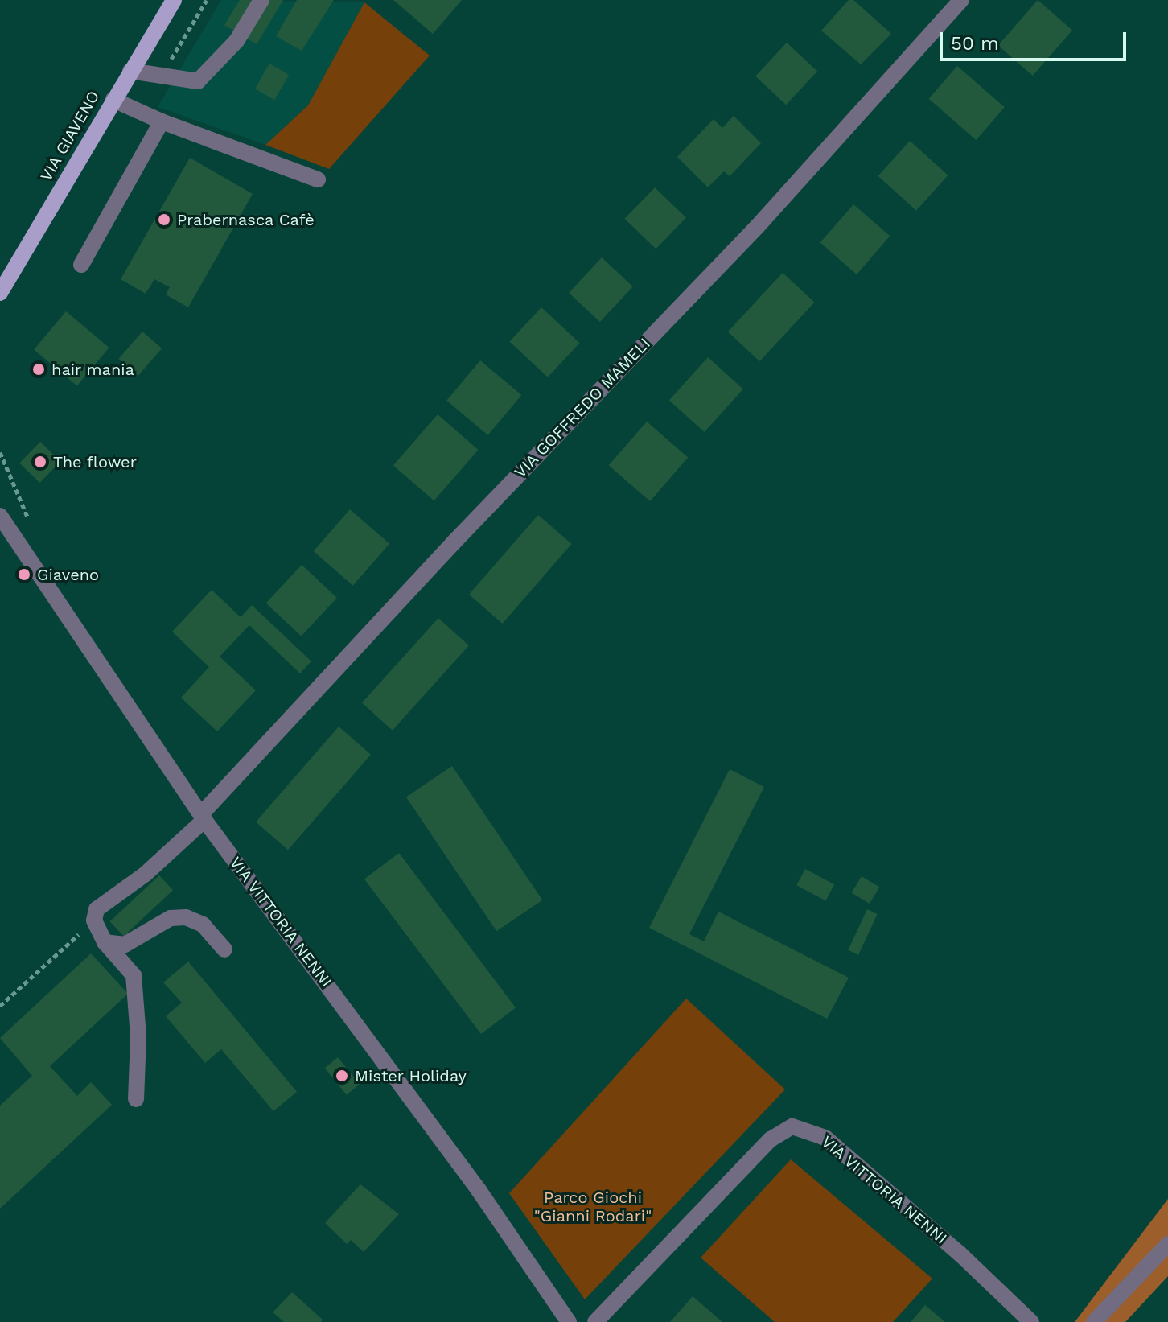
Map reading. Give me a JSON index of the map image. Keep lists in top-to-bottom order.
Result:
{
  "streets": {
    "main road": ["VIA GIAVENO"],
    "street": ["VIA GOFFREDO MAMELI", "VIA VITTORIA NENNI"]
  },
  "crossings": [
    ["VIA GOFFREDO MAMELI", "VIA VITTORIA NENNI"]
  ],
  "parks": ["Parco Giochi \"Gianni Rodari\""],
  "places": [
    "Prabernasca Cafè",
    "hair mania",
    "The flower",
    "Giaveno",
    "Mister Holiday"
  ],
  "scale_bar": "50 m"
}
